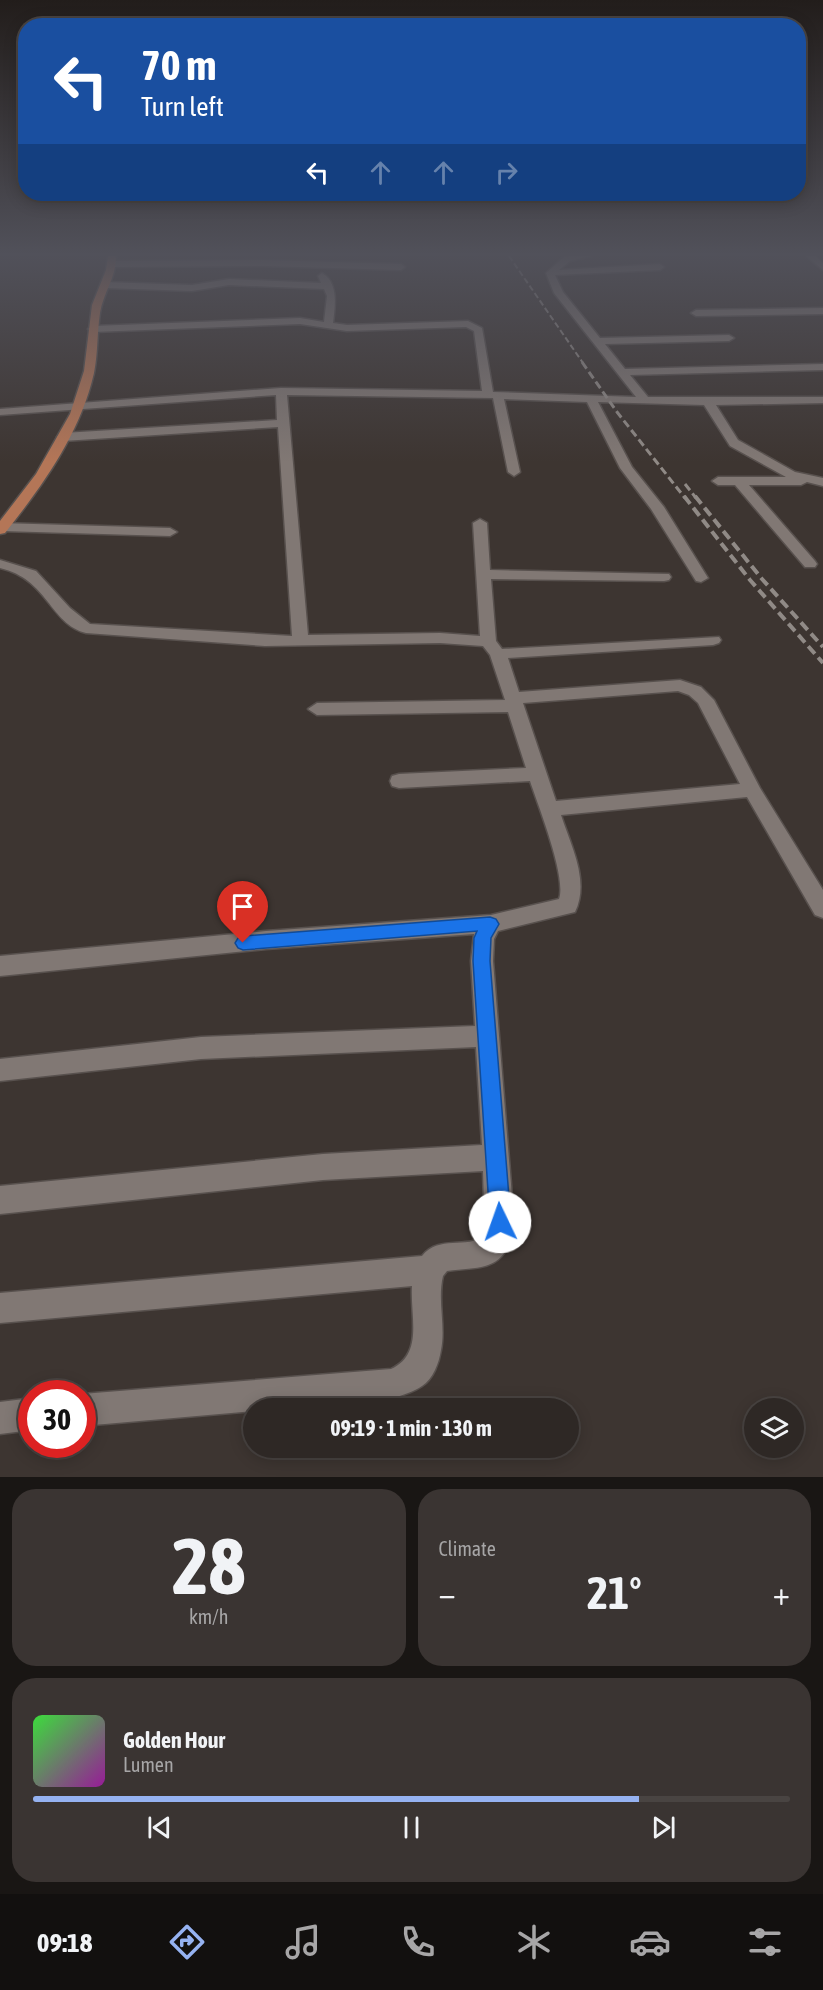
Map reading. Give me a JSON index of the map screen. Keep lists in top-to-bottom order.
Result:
{
  "page": {
    "turn": ["70 m", "Turn left"],
    "limit": "30",
    "trip": "09:19 · 1 min · 130 m",
    "tile": [
      ["28", "km/h"],
      "Climate"
    ],
    "heat": ["−", "21°", "+"],
    "song": ["Golden Hour", "Lumen"],
    "tabs": "09:18"
  }
}
